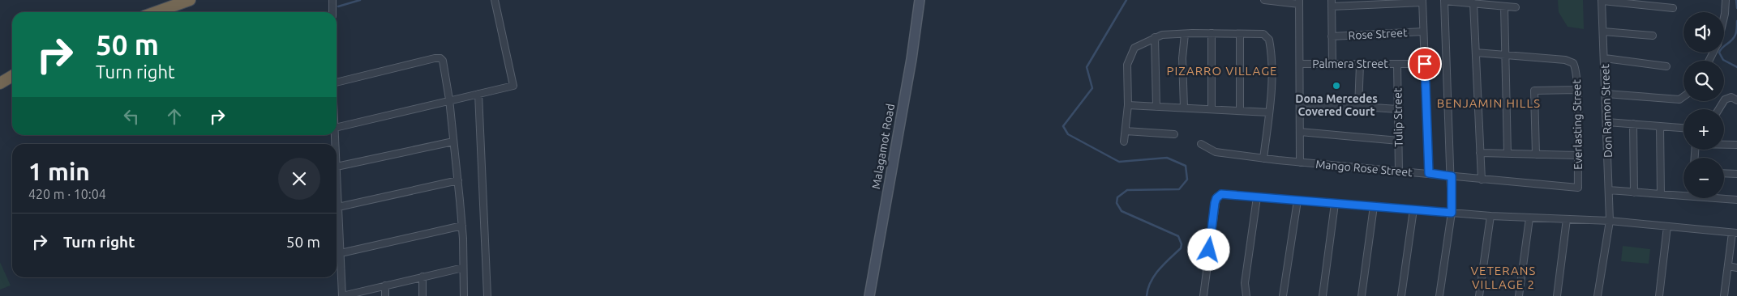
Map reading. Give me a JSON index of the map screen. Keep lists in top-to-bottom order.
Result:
{
  "streets": {
    "street": [
      "Rose Street",
      "Palmera Street",
      "Don Ramon Street",
      "Tulip Street",
      "Everlasting Street",
      "Malagamot Road",
      "Mango Rose Street"
    ]
  },
  "crossings": [
    ["Palmera Street", "Tulip Street"],
    ["Tulip Street", "Mango Rose Street"],
    ["Everlasting Street", "Mango Rose Street"]
  ],
  "districts": ["PIZARRO VILLAGE", "BENJAMIN HILLS", "VETERANS VILLAGE 2"],
  "places": ["Dona Mercedes Covered Court"],
  "page": {
    "map_buttons": ["+", "−"],
    "turn": ["50 m", "Turn right"],
    "heading": ["1 min", "420 m · 10:04"],
    "list": [
      {
        "name": "Turn right",
        "value": "50 m"
      }
    ]
  }
}
